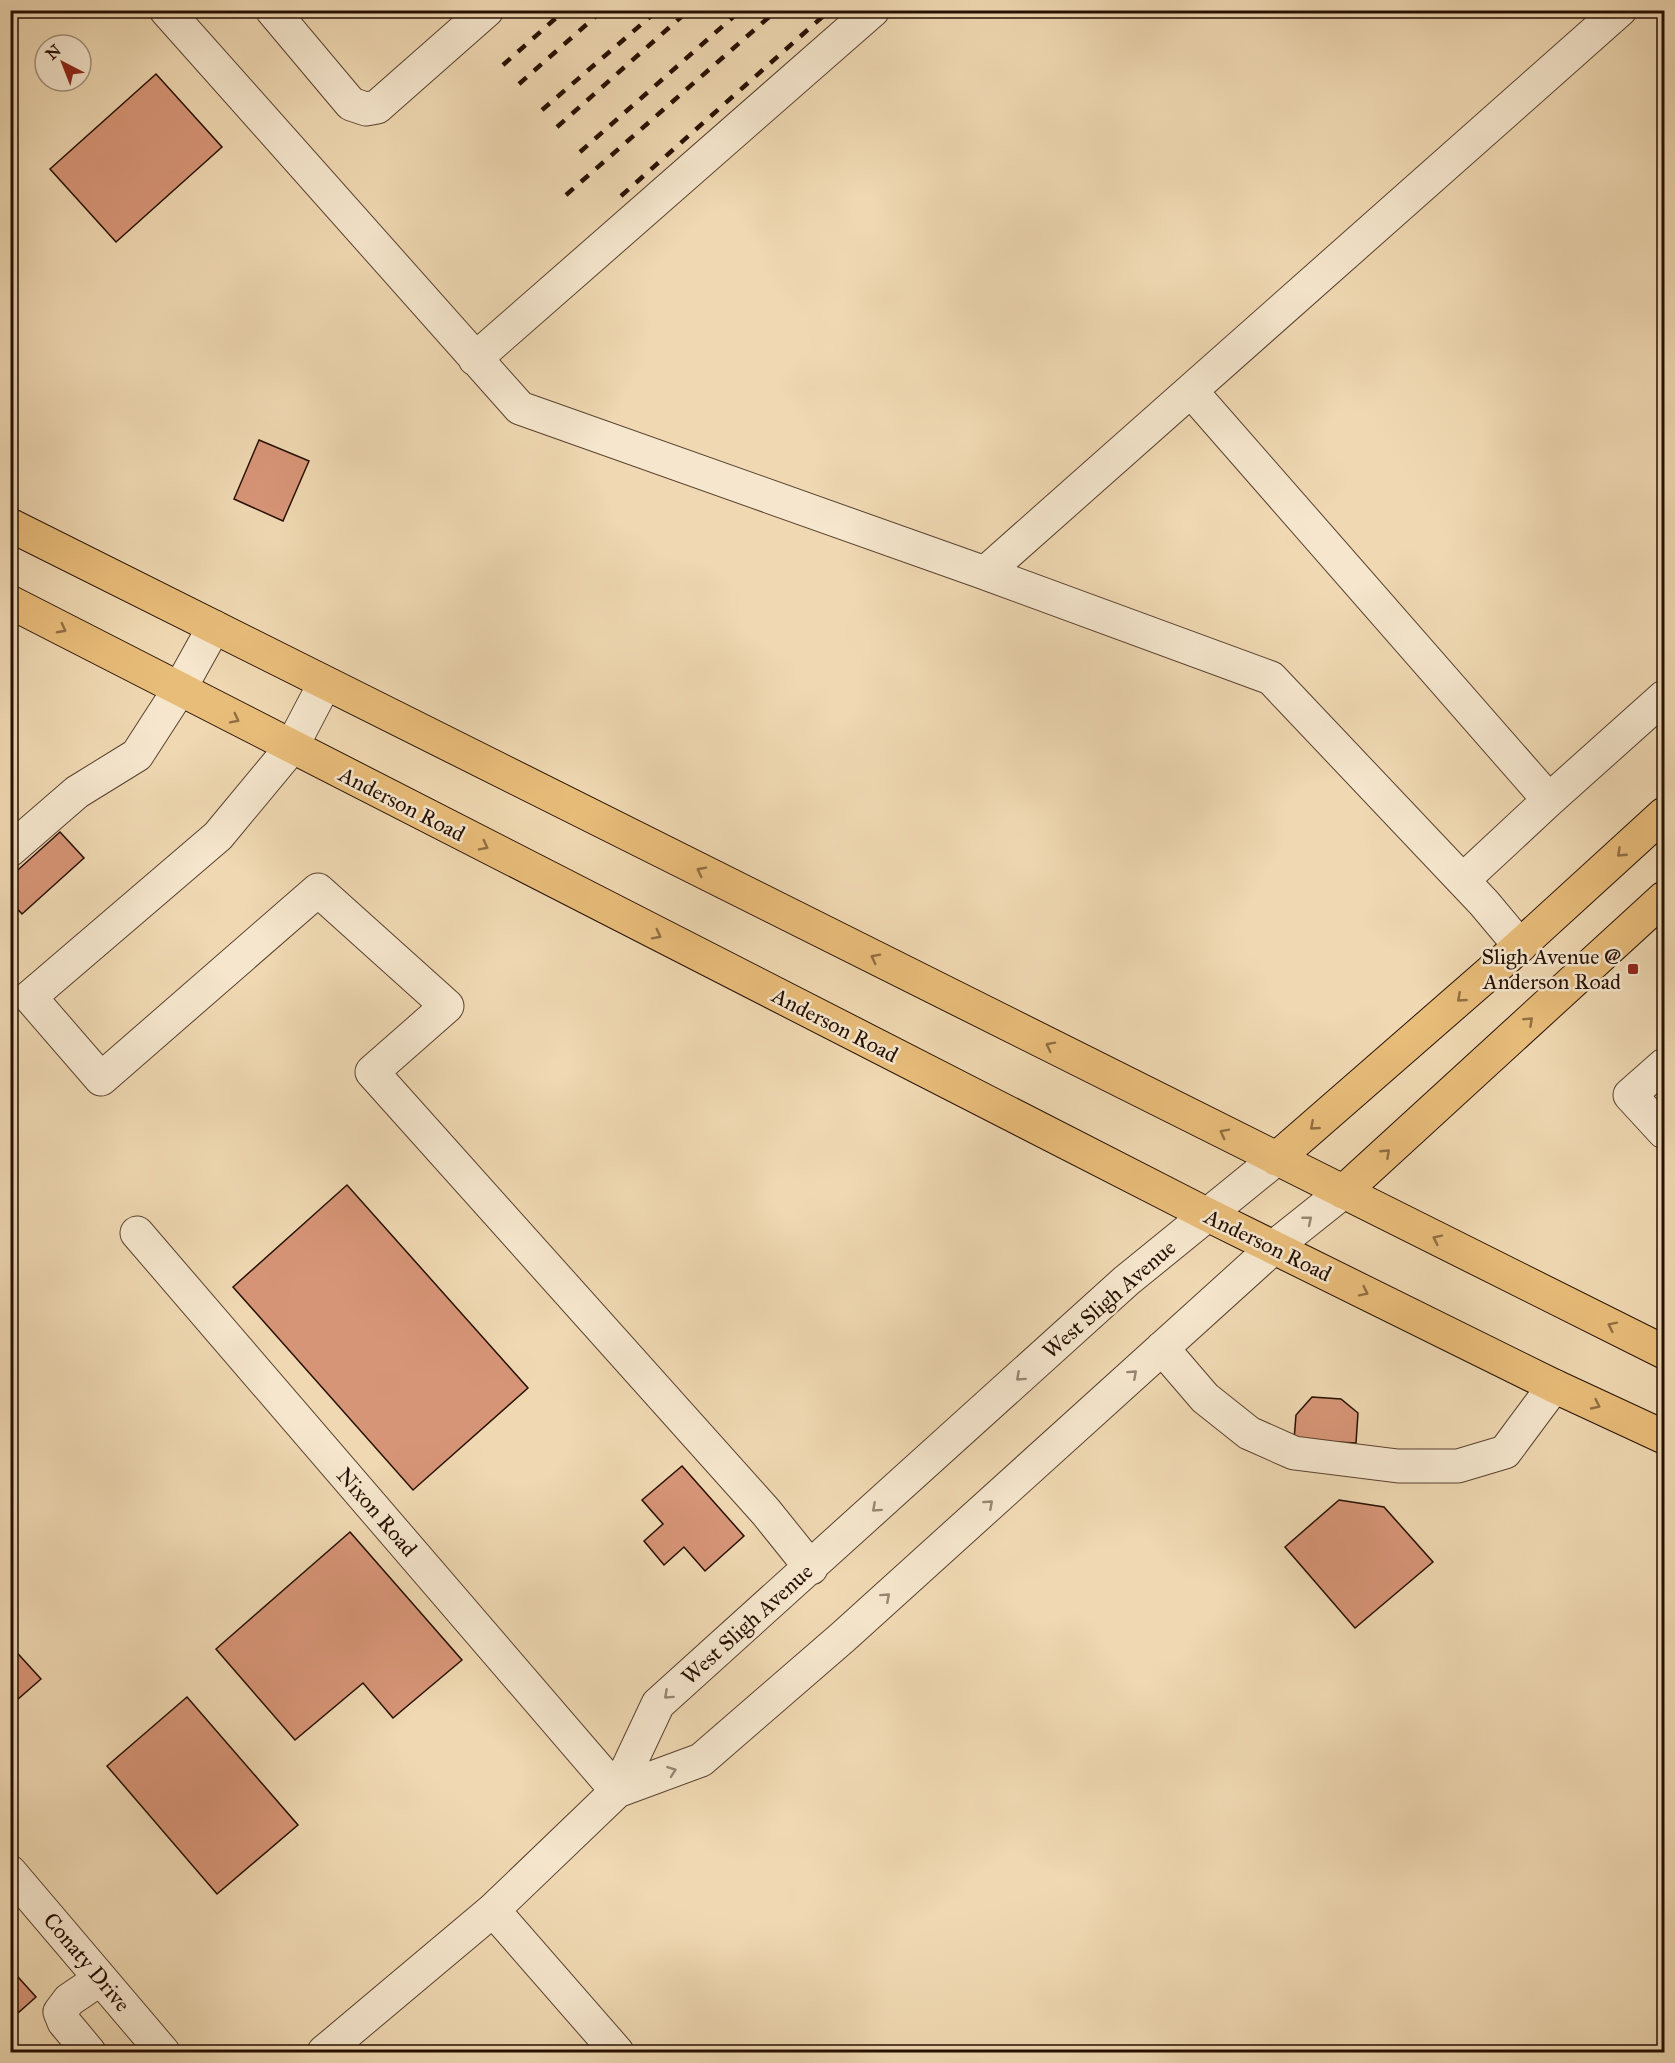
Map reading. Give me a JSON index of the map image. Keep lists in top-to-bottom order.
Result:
{
  "streets": {
    "main road": ["Anderson Road", "West Sligh Avenue"],
    "street": ["Nixon Road", "Conaty Drive"]
  },
  "crossings": [
    ["Anderson Road", "West Sligh Avenue"],
    ["West Sligh Avenue", "Nixon Road"]
  ],
  "places": {
    "transit": ["Sligh Avenue @ Anderson Road"]
  },
  "north": "top left"
}
